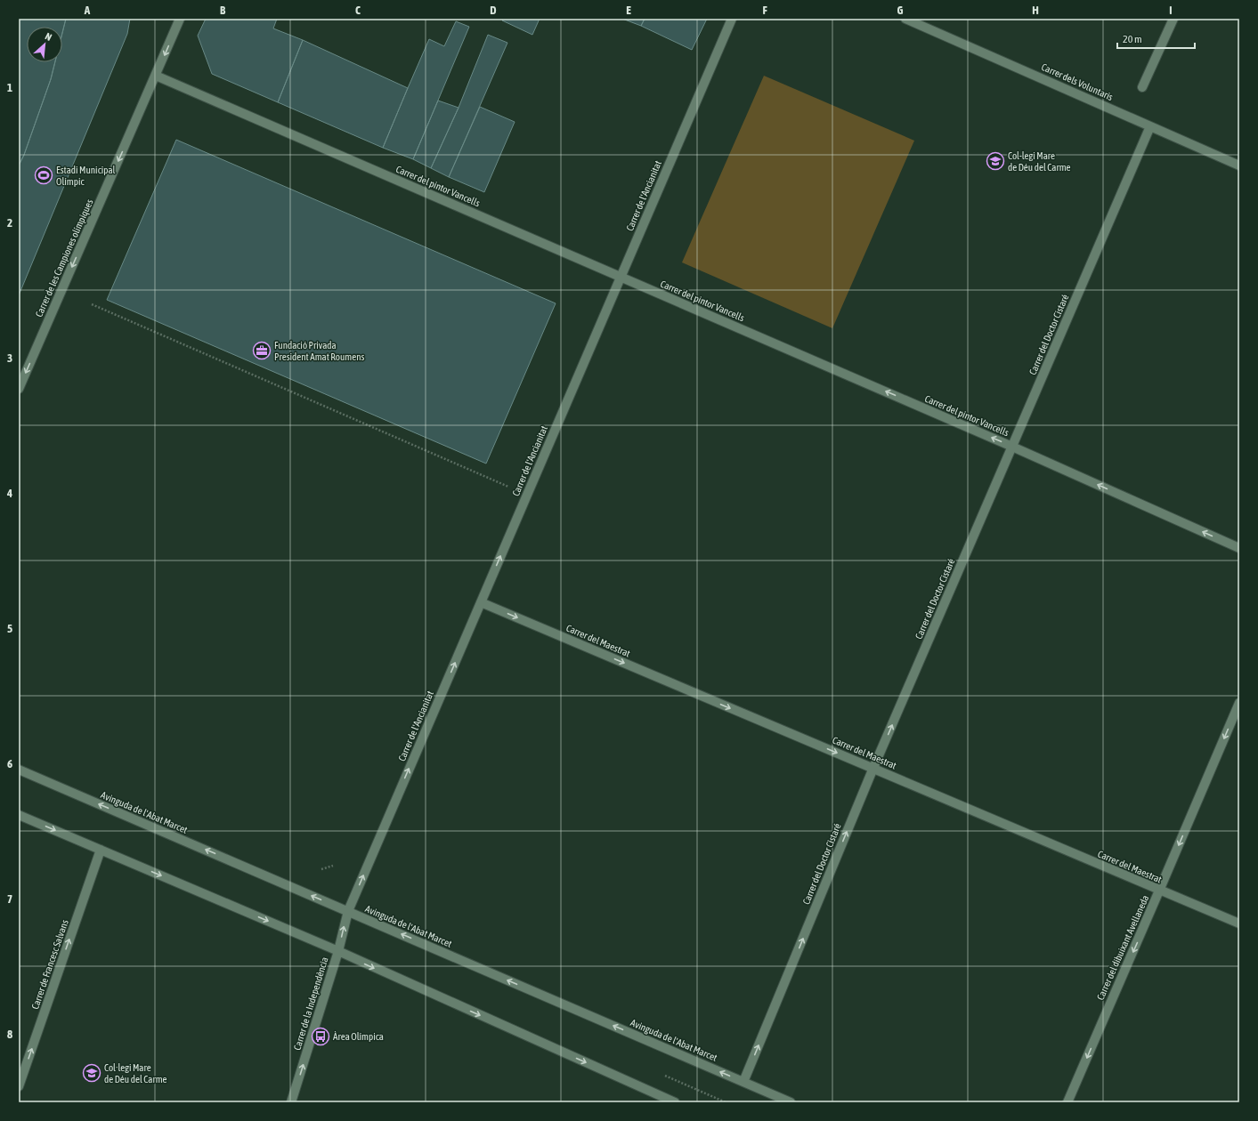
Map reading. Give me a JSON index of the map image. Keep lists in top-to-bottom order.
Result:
{
  "streets": {
    "street": [
      "Carrer dels Voluntaris",
      "Carrer del pintor Vancells",
      "Carrer de l'Ancianitat",
      "Carrer de les Campiones olímpiques",
      "Carrer del Doctor Cistaré",
      "Carrer del Maestrat",
      "Avinguda de l'Abat Marcet",
      "Carrer del dibuixant Avellaneda",
      "Carrer de Francesc Salvans",
      "Carrer de la Independència"
    ]
  },
  "crossings": [
    ["Carrer dels Voluntaris", "Carrer del Doctor Cistaré"],
    ["Carrer del pintor Vancells", "Carrer de l'Ancianitat"],
    ["Carrer del pintor Vancells", "Carrer de les Campiones olímpiques"],
    ["Carrer del pintor Vancells", "Carrer del Doctor Cistaré"],
    ["Carrer de l'Ancianitat", "Carrer del Maestrat"],
    ["Carrer de l'Ancianitat", "Avinguda de l'Abat Marcet"],
    ["Carrer de l'Ancianitat", "Carrer de la Independència"],
    ["Carrer del Doctor Cistaré", "Carrer del Maestrat"],
    ["Carrer del Doctor Cistaré", "Avinguda de l'Abat Marcet"],
    ["Carrer del Maestrat", "Carrer del dibuixant Avellaneda"],
    ["Avinguda de l'Abat Marcet", "Carrer de la Independència"]
  ],
  "one_way": [
    "Carrer del pintor Vancells",
    "Carrer de l'Ancianitat",
    "Carrer de les Campiones olímpiques",
    "Carrer del Doctor Cistaré",
    "Carrer del Maestrat",
    "Carrer del dibuixant Avellaneda",
    "Carrer de Francesc Salvans",
    "Carrer de la Independència"
  ],
  "places": {
    "school or university": ["Col-legi Mare de Déu del Carme", "Col·legi Mare de Déu del Carme"],
    "sports": ["Estadi Municipal Olímpic"],
    "office": ["Fundació Privada President Amat Roumens"],
    "bus stop": ["Àrea Olímpica"]
  },
  "scale_bar": "20 m",
  "north": "top right",
  "grid": {
    "columns": [
      "A",
      "B",
      "C",
      "D",
      "E",
      "F",
      "G",
      "H",
      "I"
    ],
    "rows": [
      "1",
      "2",
      "3",
      "4",
      "5",
      "6",
      "7",
      "8"
    ]
  }
}
